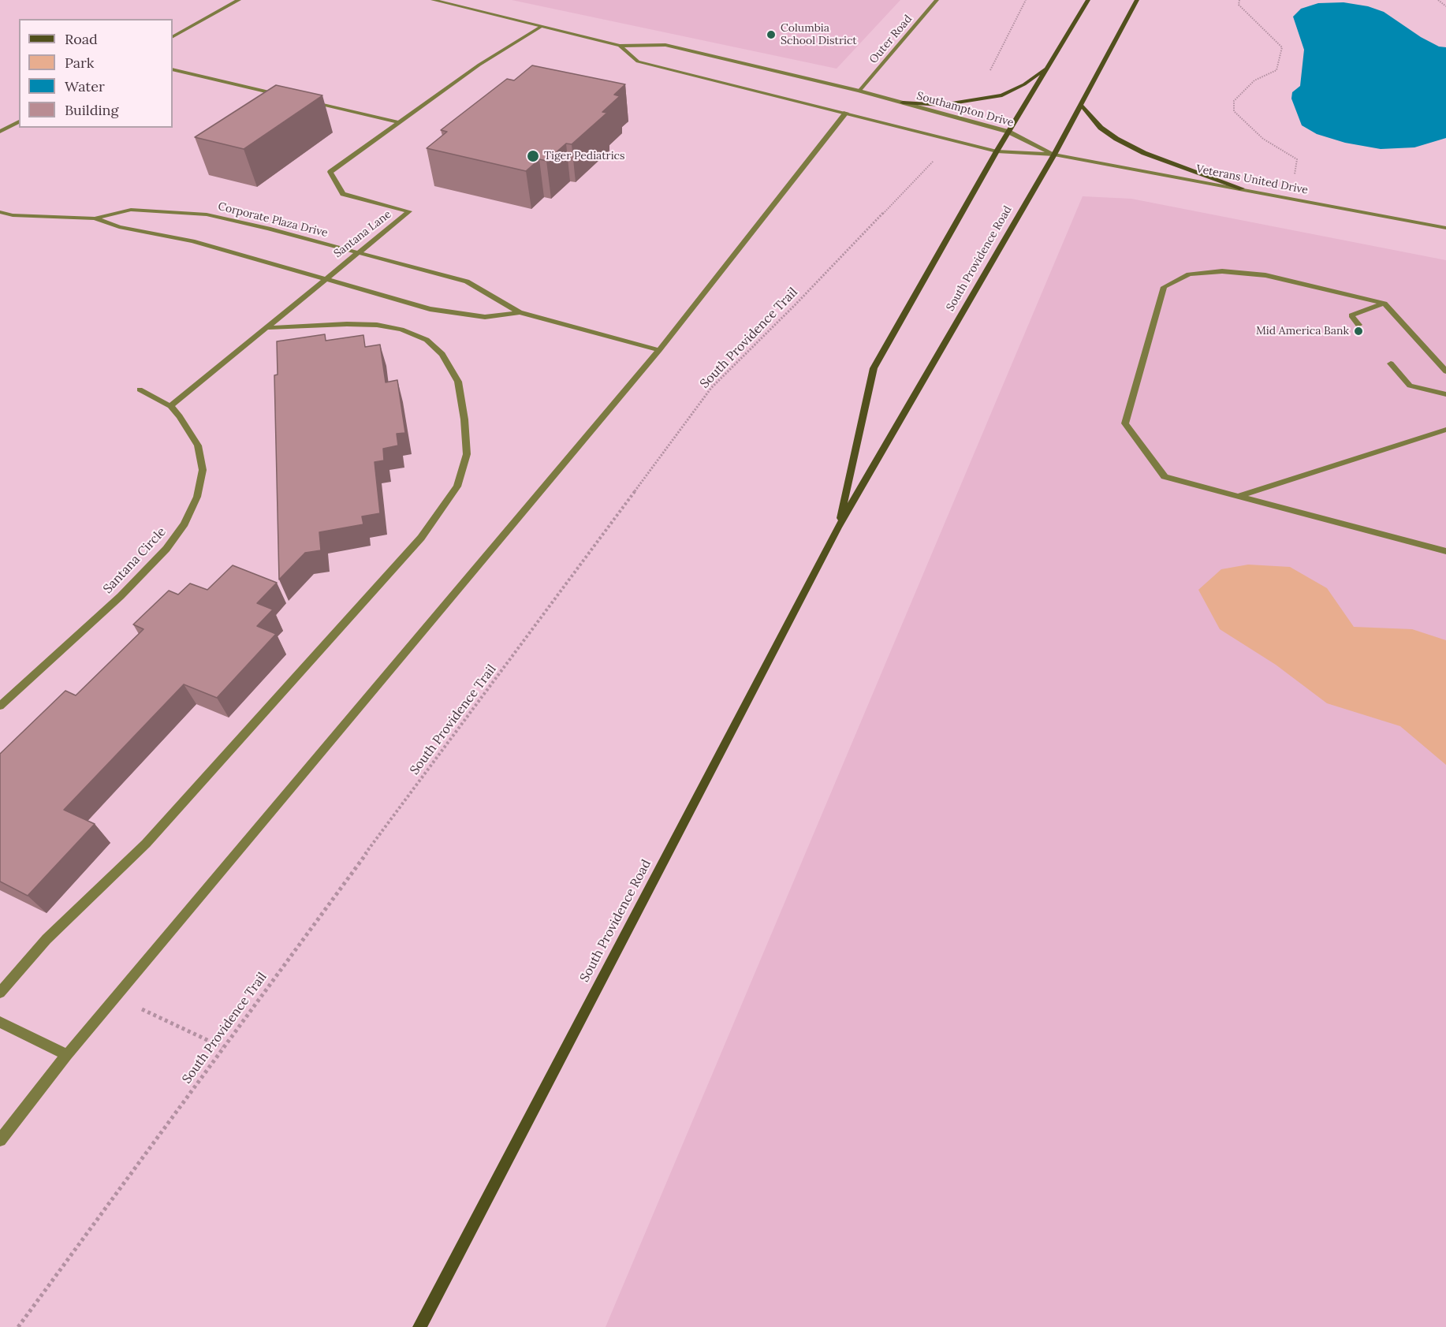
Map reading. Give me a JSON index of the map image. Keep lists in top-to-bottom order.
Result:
{
  "streets": {
    "main road": ["South Providence Road"],
    "street": [
      "Outer Road",
      "Southampton Drive",
      "Veterans United Drive",
      "Corporate Plaza Drive",
      "Santana Lane",
      "Santana Circle"
    ],
    "path": ["South Providence Trail"]
  },
  "crossings": [
    ["Outer Road", "Southampton Drive"],
    ["Southampton Drive", "Veterans United Drive"],
    ["Southampton Drive", "Santana Lane"],
    ["Southampton Drive", "South Providence Road"],
    ["Veterans United Drive", "South Providence Road"],
    ["Corporate Plaza Drive", "Santana Lane"],
    ["Santana Lane", "Santana Circle"]
  ],
  "places": ["Columbia School District", "Tiger Pediatrics", "Mid America Bank"],
  "legend": [
    "Road",
    "Park",
    "Water",
    "Building"
  ]
}
